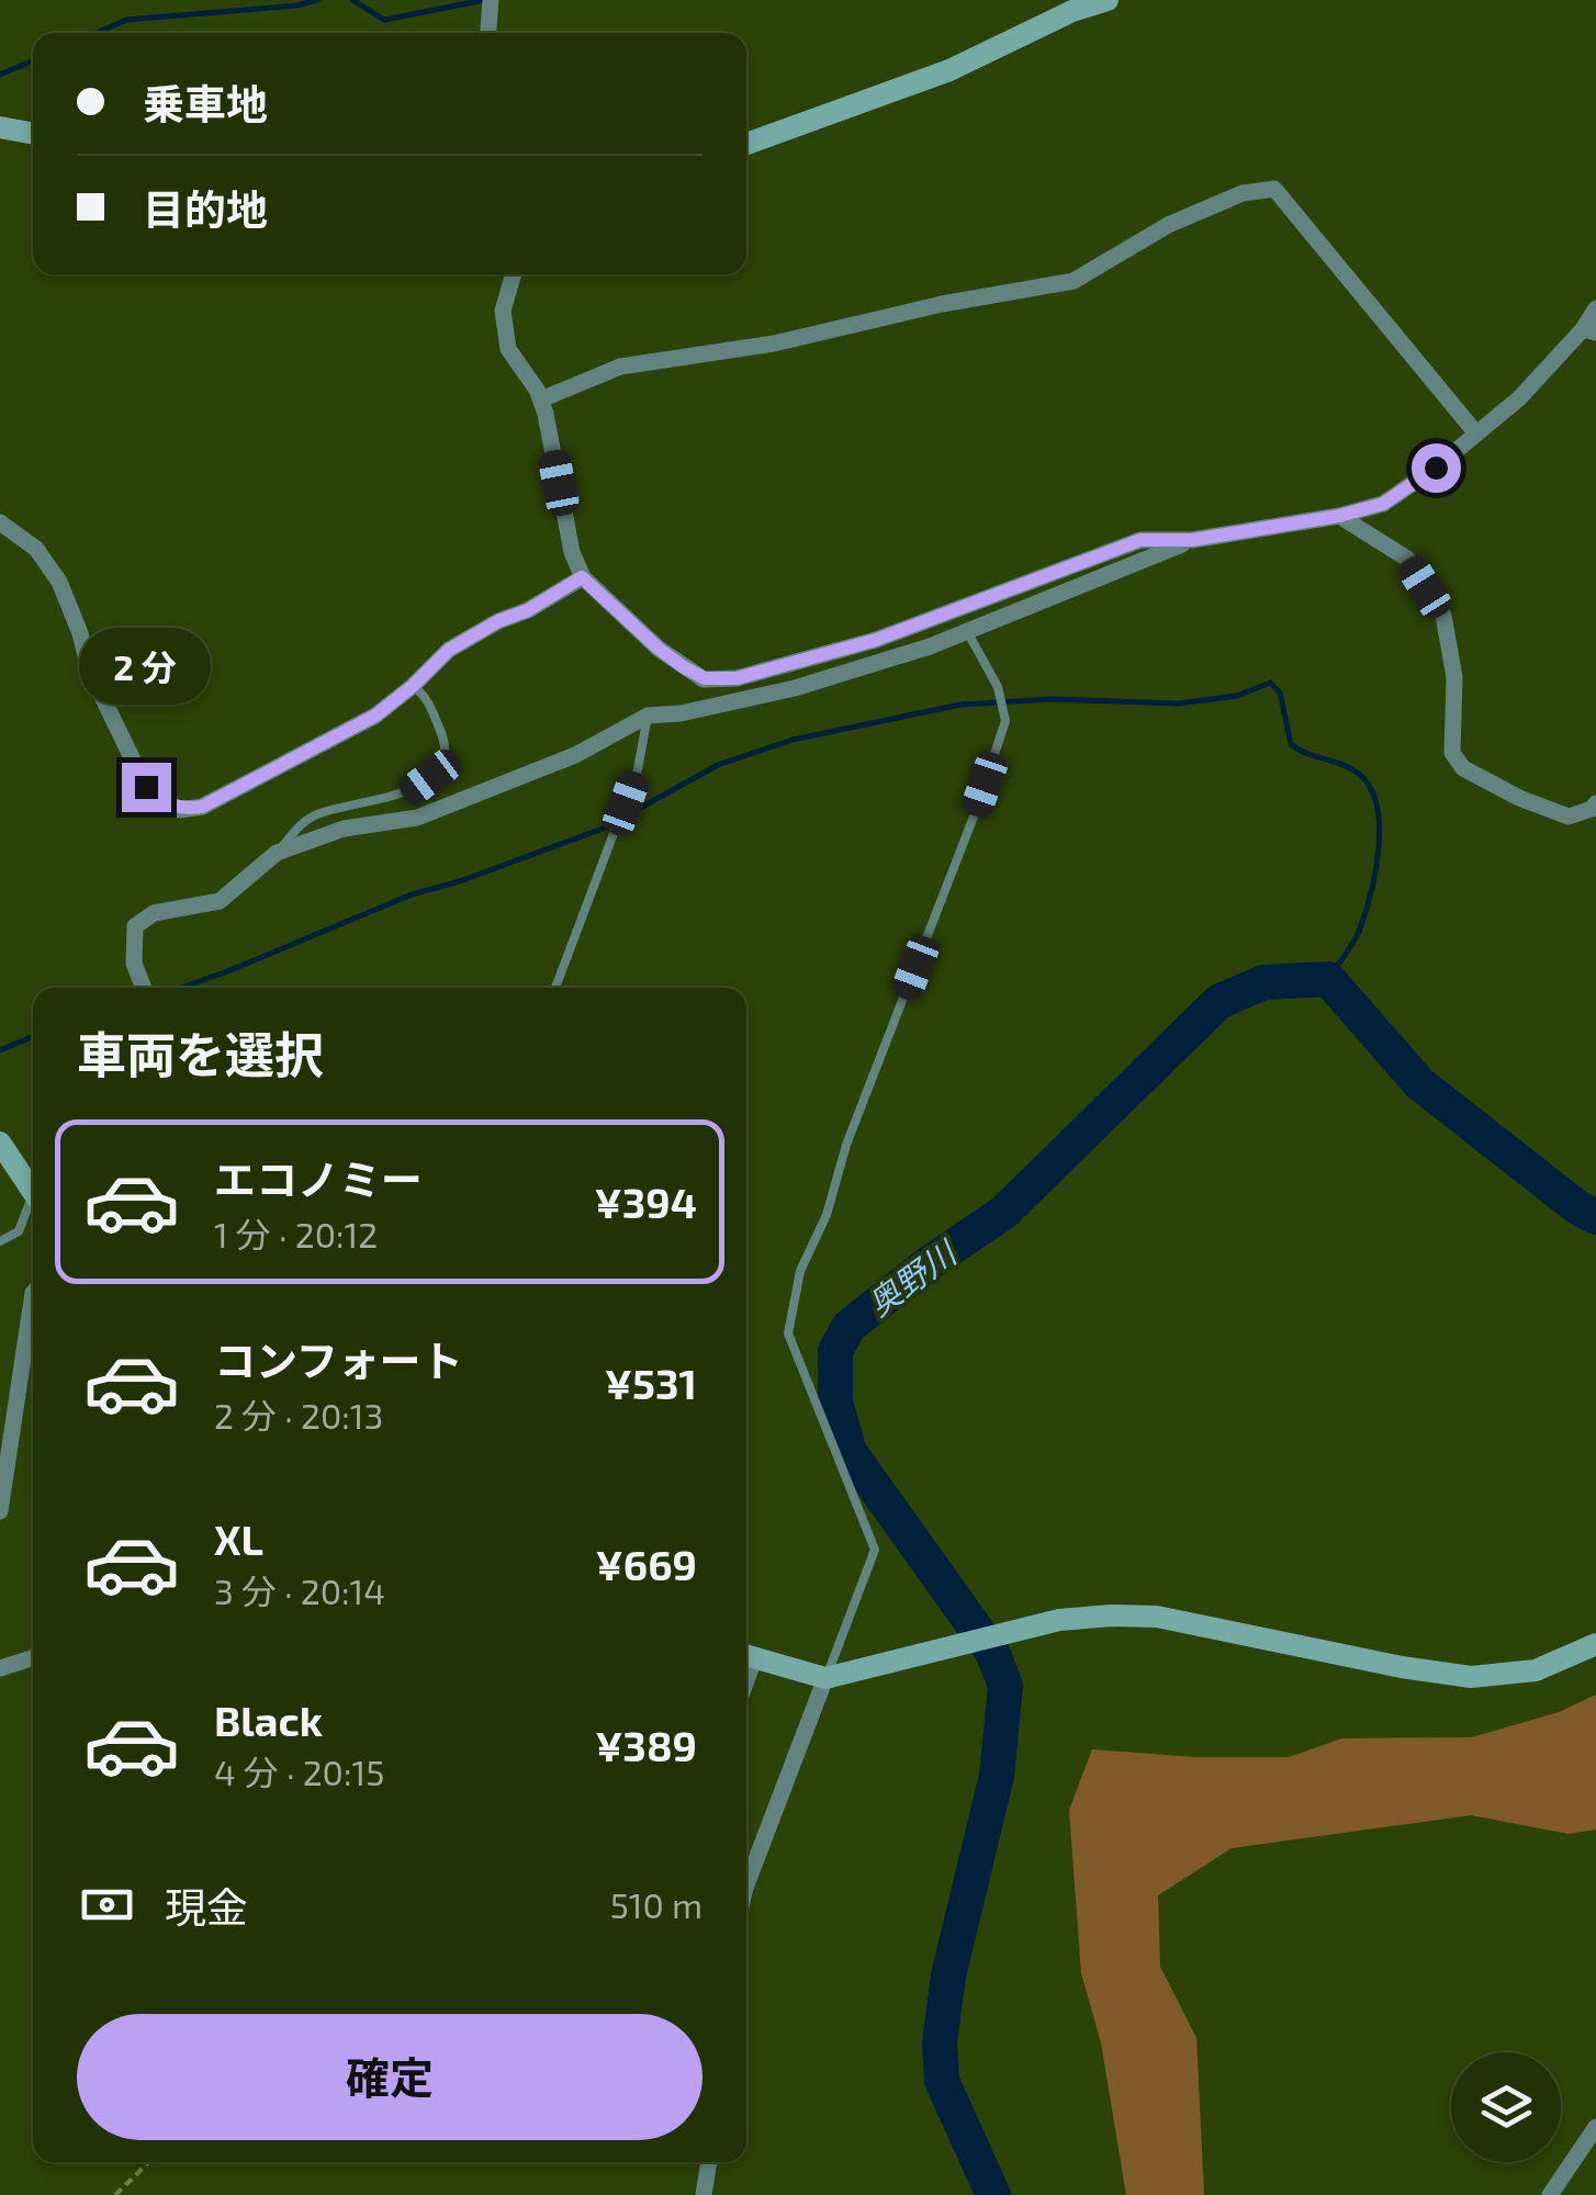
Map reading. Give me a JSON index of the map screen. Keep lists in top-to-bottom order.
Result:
{
  "water": ["奥野川"],
  "page": {
    "banner": ["乗車地", "目的地"],
    "bubble": "2 分",
    "heading": "車両を選択",
    "list": [
      {
        "name": "エコノミー",
        "note": "1 分 · 20:12",
        "value": "¥394"
      },
      {
        "name": "コンフォート",
        "note": "2 分 · 20:13",
        "value": "¥531"
      },
      {
        "name": "XL",
        "note": "3 分 · 20:14",
        "value": "¥669"
      },
      {
        "name": "Black",
        "note": "4 分 · 20:15",
        "value": "¥389"
      }
    ],
    "pay": ["現金", "510 m"],
    "buttons": "確定"
  }
}
